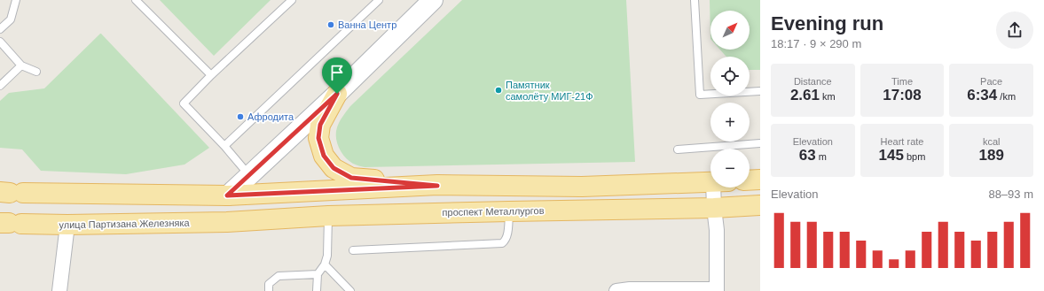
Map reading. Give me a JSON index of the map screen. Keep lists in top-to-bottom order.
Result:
{
  "streets": {
    "main road": ["проспект Металлургов", "улица Партизана Железняка"]
  },
  "crossings": [
    ["проспект Металлургов", "улица Партизана Железняка"]
  ],
  "places": ["Ванна Центр", "Памятник самолёту МИГ-21Ф", "Афродита"],
  "north": "top right",
  "page": {
    "heading": ["Evening run", "18:17 · 9 × 290 m"],
    "map_buttons": ["+", "−"],
    "stats": [
      ["Distance", "2.61 km"],
      ["Time", "17:08"],
      ["Pace", "6:34 /km"],
      ["Elevation", "63 m"],
      ["Heart rate", "145 bpm"],
      ["kcal", "189"]
    ],
    "chart": ["Elevation", "88–93 m"]
  }
}
